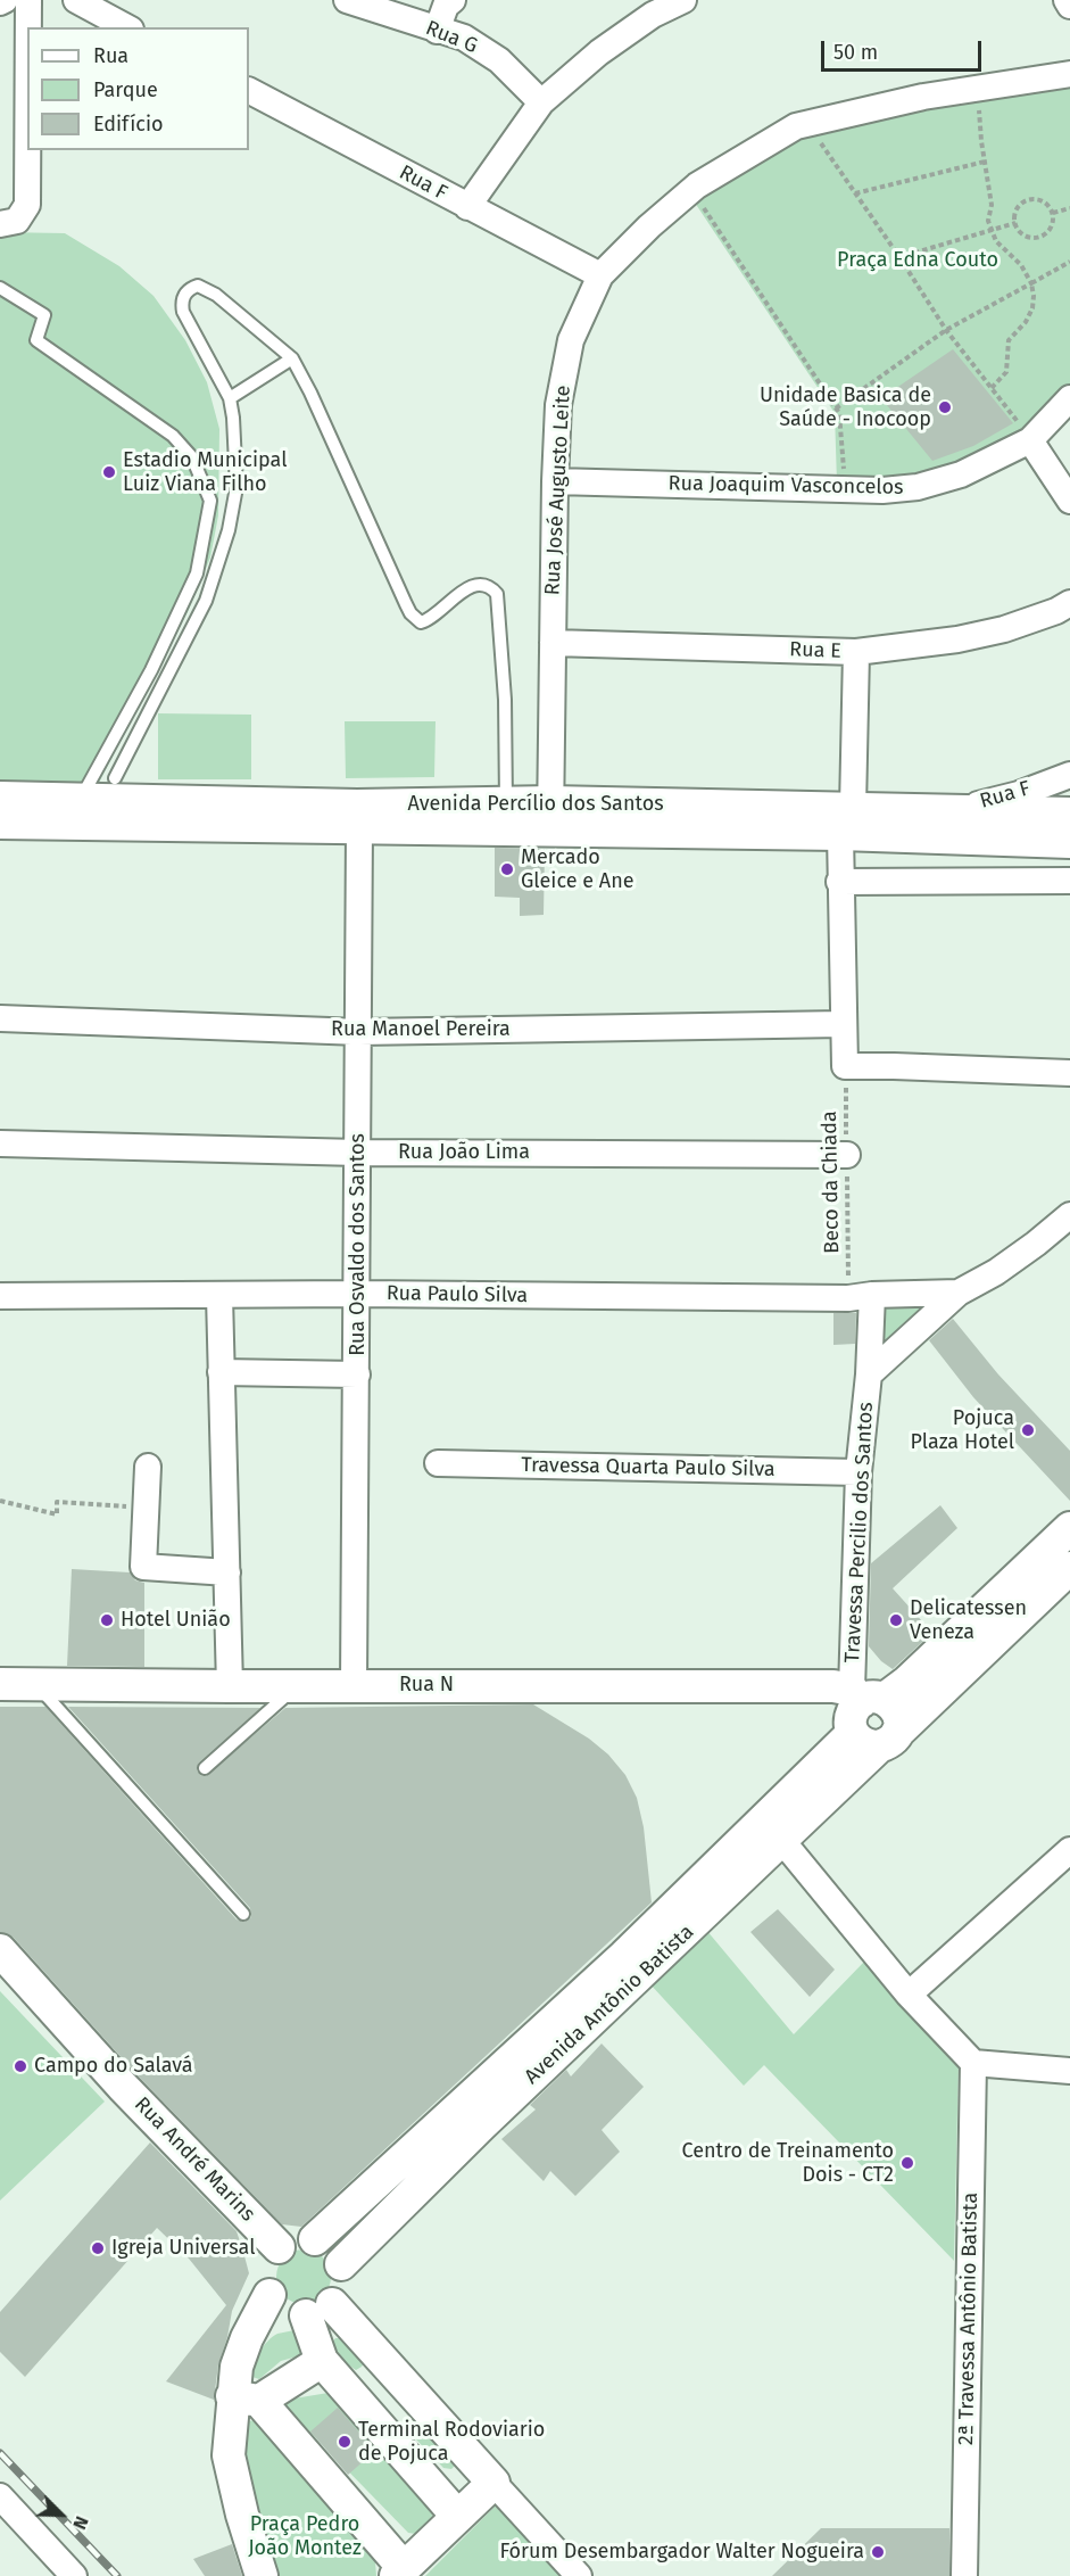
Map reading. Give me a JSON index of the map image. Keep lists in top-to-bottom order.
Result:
{
  "streets": {
    "street": [
      "Rua G",
      "Rua F",
      "Rua Joaquim Vasconcelos",
      "Rua José Augusto Leite",
      "Rua E",
      "Avenida Percílio dos Santos",
      "Rua Manoel Pereira",
      "Rua João Lima",
      "Rua Osvaldo dos Santos",
      "Rua Paulo Silva",
      "Travessa Quarta Paulo Silva",
      "Travessa Percilio dos Santos",
      "Rua N",
      "Avenida Antônio Batista",
      "Rua André Marins",
      "2ª Travessa Antônio Batista"
    ],
    "path": ["Beco da Chiada"]
  },
  "crossings": [
    ["Rua F", "Rua José Augusto Leite"],
    ["Rua F", "Avenida Percílio dos Santos"],
    ["Rua Joaquim Vasconcelos", "Rua José Augusto Leite"],
    ["Rua José Augusto Leite", "Rua E"],
    ["Rua José Augusto Leite", "Avenida Percílio dos Santos"],
    ["Avenida Percílio dos Santos", "Rua Osvaldo dos Santos"],
    ["Rua Manoel Pereira", "Rua Osvaldo dos Santos"],
    ["Rua João Lima", "Beco da Chiada"],
    ["Rua João Lima", "Rua Osvaldo dos Santos"],
    ["Beco da Chiada", "Rua Paulo Silva"],
    ["Rua Osvaldo dos Santos", "Rua Paulo Silva"],
    ["Rua Osvaldo dos Santos", "Rua N"],
    ["Rua Paulo Silva", "Travessa Percilio dos Santos"],
    ["Travessa Quarta Paulo Silva", "Travessa Percilio dos Santos"],
    ["Travessa Percilio dos Santos", "Rua N"],
    ["Avenida Antônio Batista", "Rua André Marins"]
  ],
  "parks": ["Praça Edna Couto", "Praça Pedro João Montez"],
  "places": [
    "Unidade Basica de Saúde - Inocoop",
    "Estadio Municipal Luiz Viana Filho",
    "Mercado Gleice e Ane",
    "Pojuca Plaza Hotel",
    "Hotel União",
    "Delicatessen Veneza",
    "Campo do Salavá",
    "Centro de Treinamento Dois - CT2",
    "Igreja Universal",
    "Terminal Rodoviario de Pojuca",
    "Fórum Desembargador Walter Nogueira"
  ],
  "legend": ["Rua", "Parque", "Edifício"],
  "scale_bar": "50 m",
  "north": "bottom right"
}
